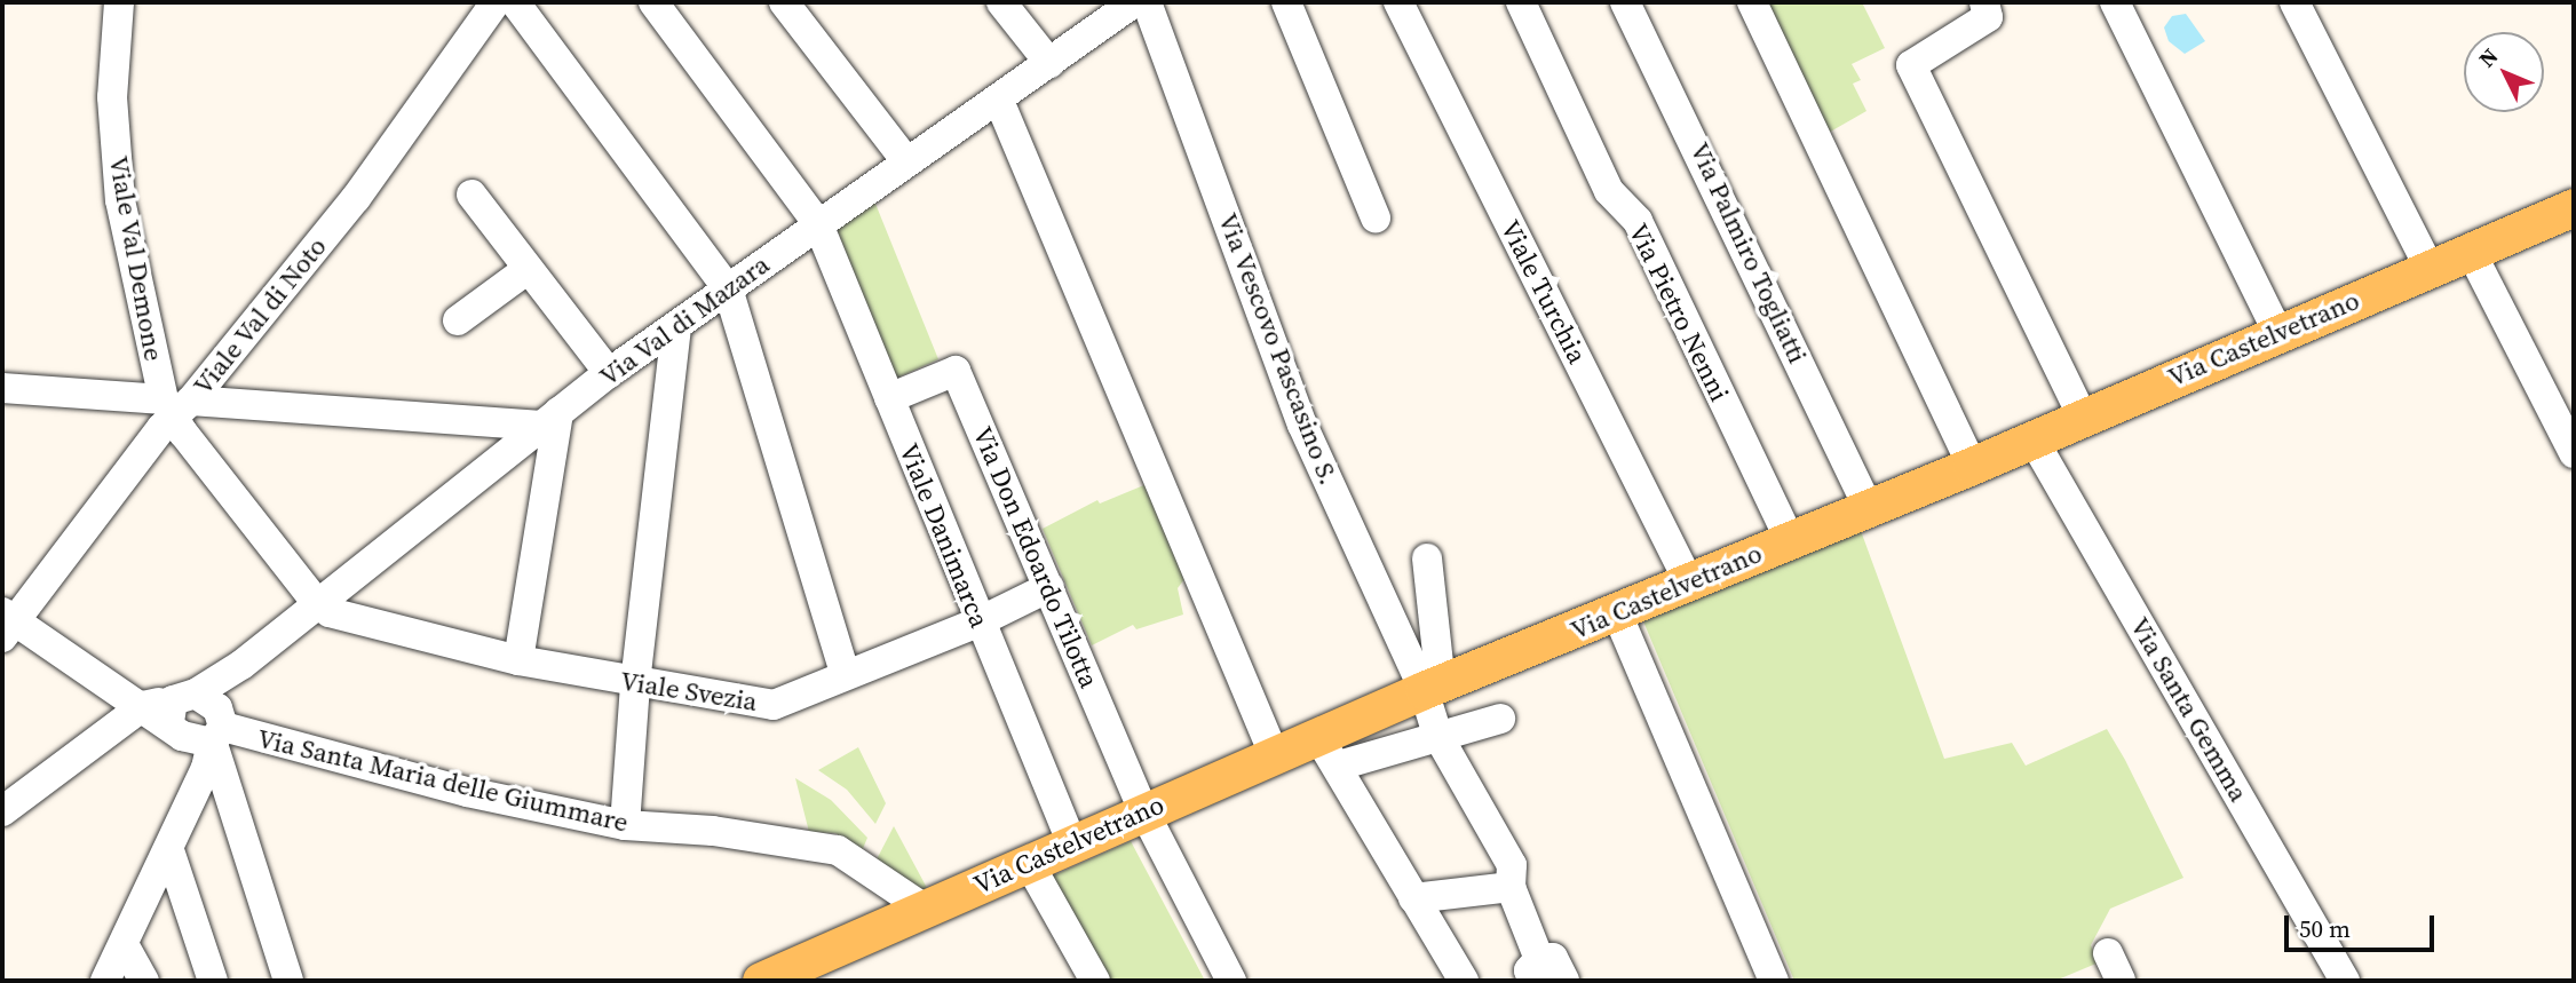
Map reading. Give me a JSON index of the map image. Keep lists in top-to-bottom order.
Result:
{
  "streets": {
    "main road": ["Via Castelvetrano"],
    "street": [
      "Via Palmiro Togliatti",
      "Viale Val Demone",
      "Viale Turchia",
      "Via Pietro Nenni",
      "Viale Val di Noto",
      "Via Val di Mazara",
      "Via Vescovo Pascasino S.",
      "Viale Danimarca",
      "Via Don Edoardo Tilotta",
      "Viale Svezia",
      "Via Santa Gemma",
      "Via Santa Maria delle Giummare"
    ]
  },
  "crossings": [
    ["Via Palmiro Togliatti", "Via Castelvetrano"],
    ["Viale Val Demone", "Viale Val di Noto"],
    ["Viale Turchia", "Via Castelvetrano"],
    ["Via Pietro Nenni", "Via Castelvetrano"],
    ["Via Val di Mazara", "Viale Danimarca"],
    ["Via Val di Mazara", "Viale Svezia"],
    ["Via Val di Mazara", "Via Santa Maria delle Giummare"],
    ["Via Castelvetrano", "Via Vescovo Pascasino S."],
    ["Via Castelvetrano", "Viale Danimarca"],
    ["Via Castelvetrano", "Via Don Edoardo Tilotta"],
    ["Via Castelvetrano", "Via Santa Gemma"],
    ["Via Castelvetrano", "Via Santa Maria delle Giummare"],
    ["Viale Danimarca", "Via Don Edoardo Tilotta"],
    ["Viale Danimarca", "Viale Svezia"],
    ["Via Don Edoardo Tilotta", "Viale Svezia"]
  ],
  "scale_bar": "50 m",
  "north": "top left"
}
